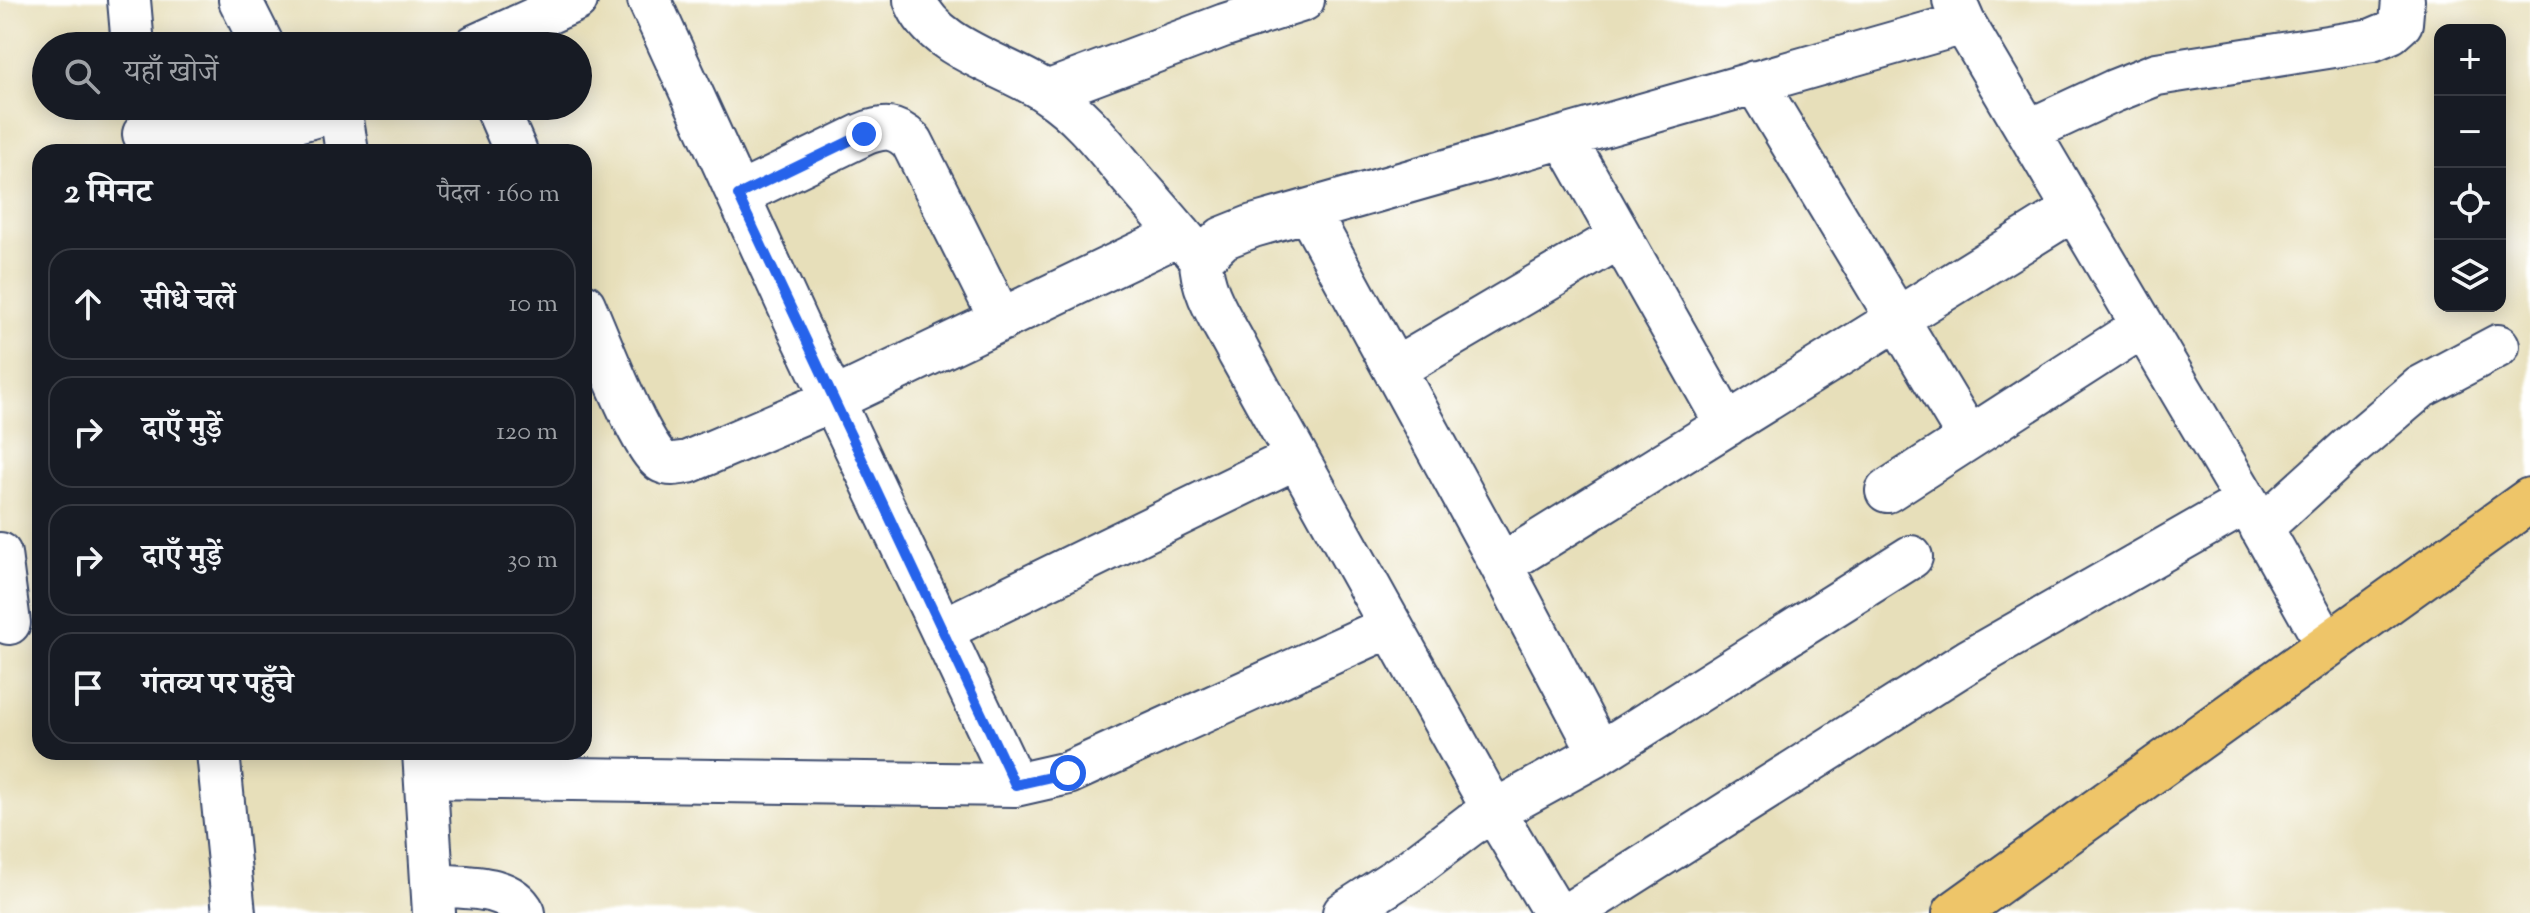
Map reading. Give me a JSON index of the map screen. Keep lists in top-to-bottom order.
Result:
{
  "page": {
    "map_buttons": ["+", "−"],
    "search": "यहाँ खोजें",
    "heading": ["2 मिनट", "पैदल · 160 m"],
    "list": [
      ["सीधे चलें", "10 m"],
      ["दाएँ मुड़ें", "120 m"],
      ["दाएँ मुड़ें", "30 m"],
      "गंतव्य पर पहुँचे"
    ]
  }
}
